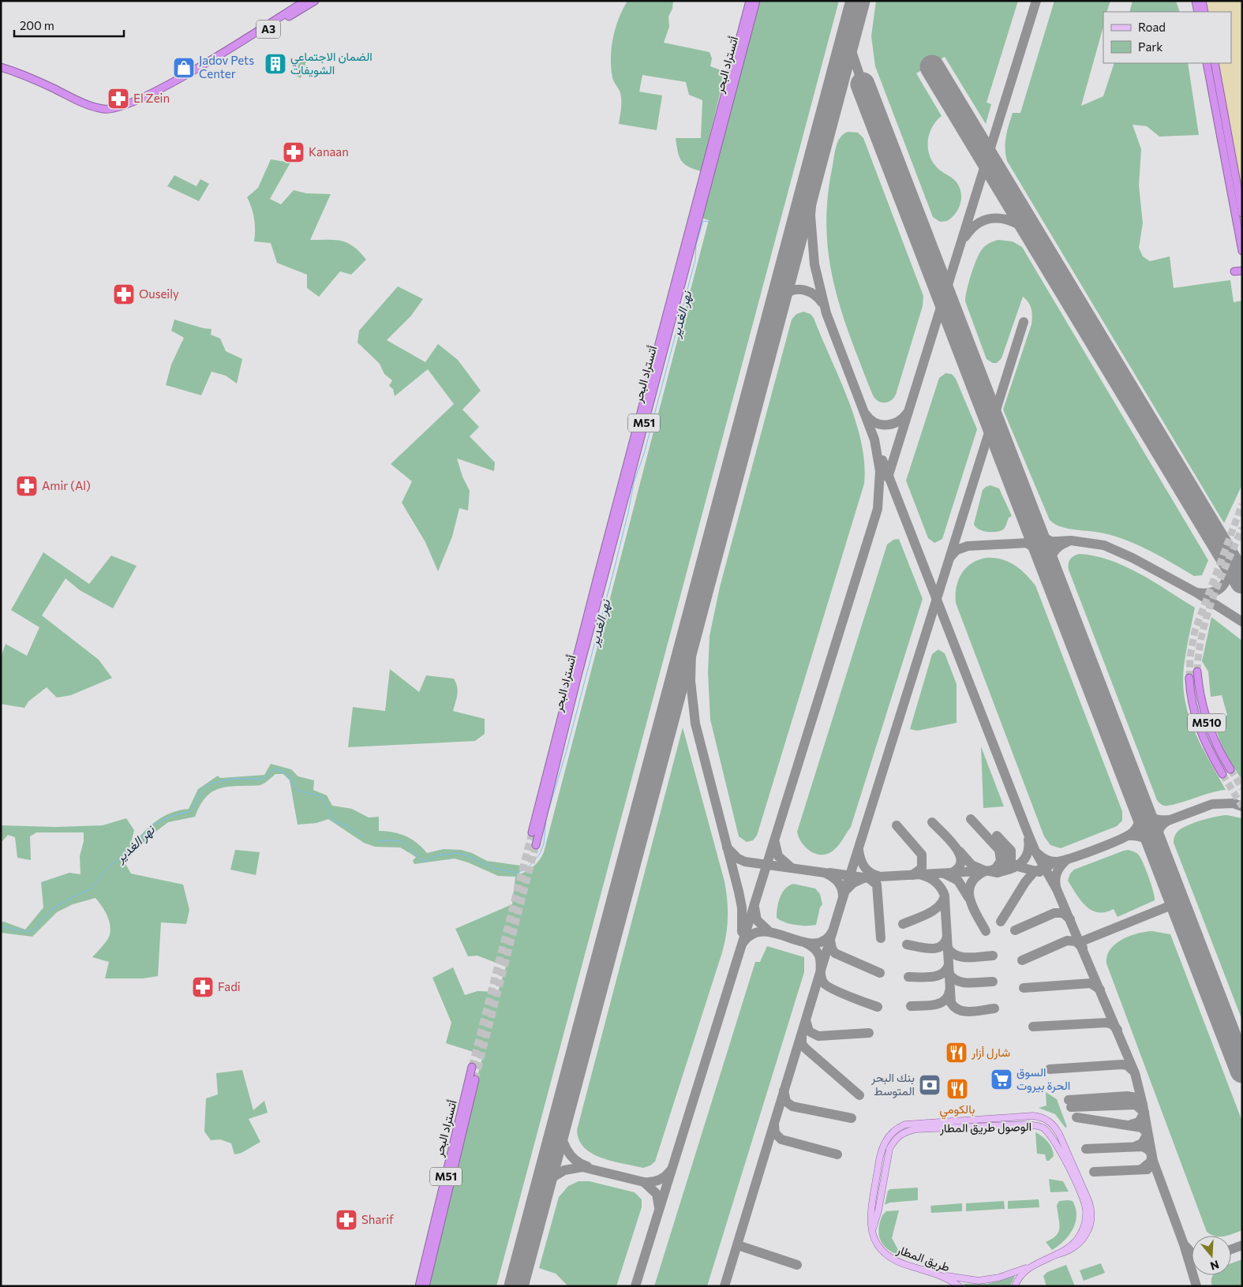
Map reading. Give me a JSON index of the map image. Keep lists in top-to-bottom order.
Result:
{
  "streets": {
    "highway": [
      "A3",
      "أتستراد البحر",
      "M51",
      "M510"
    ],
    "main road": ["الوصول طريق المطار", "طريق المطار"]
  },
  "crossings": [
    ["الوصول طريق المطار", "طريق المطار"]
  ],
  "water": ["نهر الغدير"],
  "places": {
    "building": ["الضمان الاجتماعي الشويفات"],
    "shop": ["Jadov Pets Center"],
    "pharmacy": [
      "El Zein",
      "Kanaan",
      "Ouseily",
      "Amir (Al)",
      "Fadi",
      "Sharif"
    ],
    "restaurant": ["شارل أزار", "بالكومي"],
    "supermarket": ["السوق الحرة بيروت"],
    "bank": ["بنك البحر المتوسط"]
  },
  "legend": ["Road", "Park"],
  "scale_bar": "200 m",
  "north": "bottom"
}
